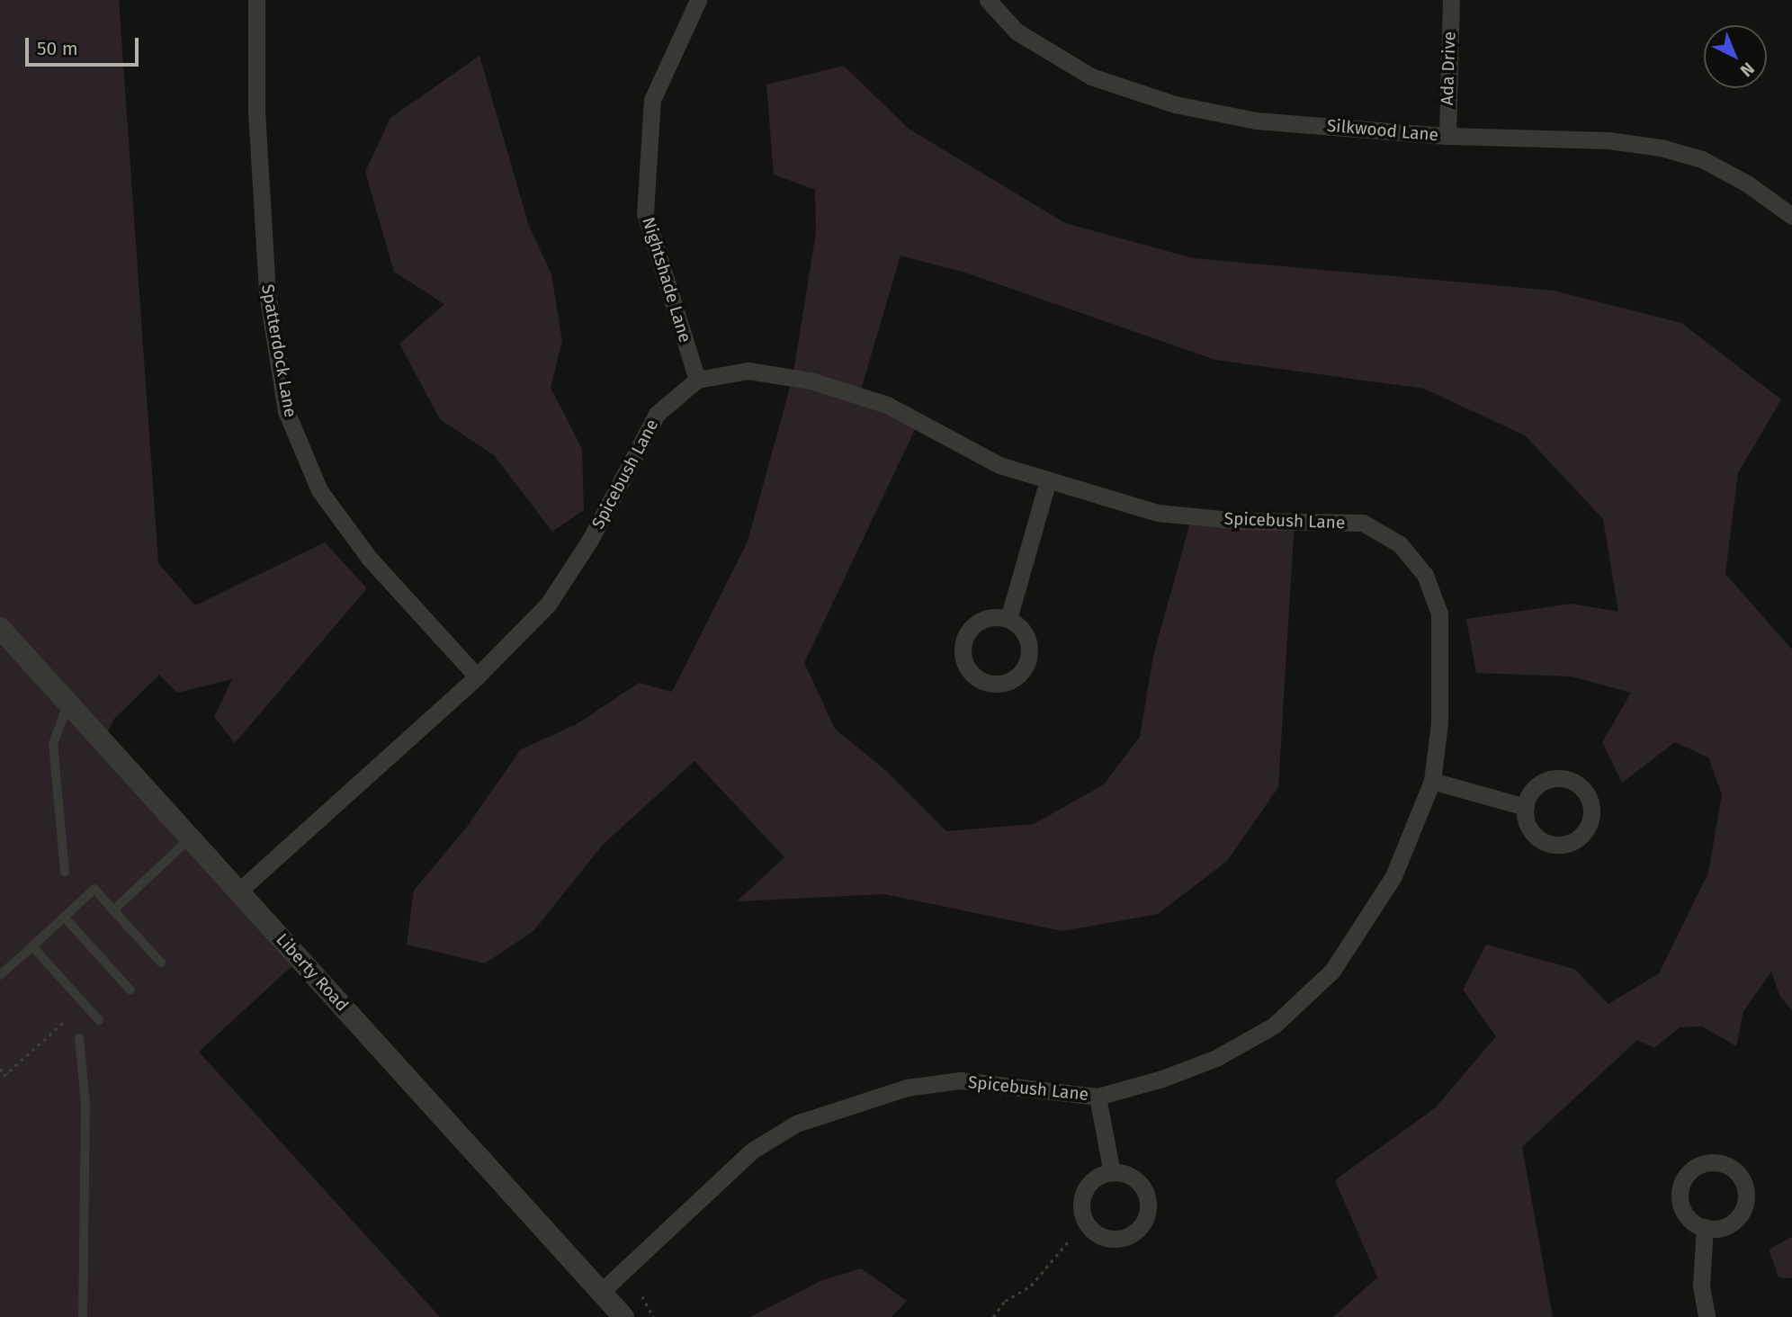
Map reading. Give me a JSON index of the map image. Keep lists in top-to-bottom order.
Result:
{
  "streets": {
    "street": [
      "Ada Drive",
      "Silkwood Lane",
      "Nightshade Lane",
      "Spatterdock Lane",
      "Spicebush Lane",
      "Liberty Road"
    ]
  },
  "crossings": [
    ["Ada Drive", "Silkwood Lane"],
    ["Nightshade Lane", "Spicebush Lane"],
    ["Spatterdock Lane", "Spicebush Lane"],
    ["Spicebush Lane", "Liberty Road"]
  ],
  "scale_bar": "50 m",
  "north": "bottom right"
}
